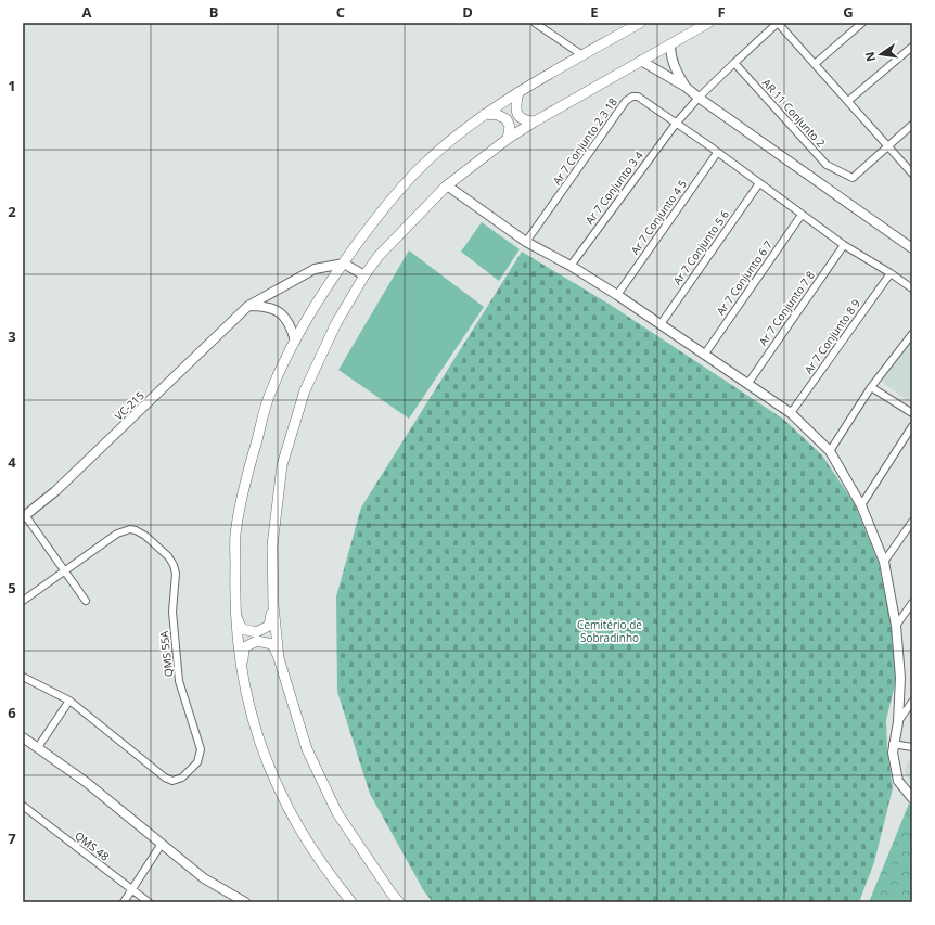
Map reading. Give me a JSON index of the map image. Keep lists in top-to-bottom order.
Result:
{
  "streets": {
    "street": [
      "AR 11 Conjunto 2",
      "Ar 7 Conjunto 2 3 18",
      "Ar 7 Conjunto 3 4",
      "Ar 7 Conjunto 4 5",
      "Ar 7 Conjunto 5 6",
      "Ar 7 Conjunto 6 7",
      "Ar 7 Conjunto 7 8",
      "Ar 7 Conjunto 8 9",
      "VC-215",
      "QMS 55A",
      "QMS 48"
    ]
  },
  "crossings": [
    ["AR 11 Conjunto 2", "Ar 7 Conjunto 3 4"],
    ["Ar 7 Conjunto 2 3 18", "Ar 7 Conjunto 3 4"]
  ],
  "parks": ["Cemitério de Sobradinho"],
  "north": "left",
  "grid": {
    "columns": [
      "A",
      "B",
      "C",
      "D",
      "E",
      "F",
      "G"
    ],
    "rows": [
      "1",
      "2",
      "3",
      "4",
      "5",
      "6",
      "7"
    ]
  }
}
